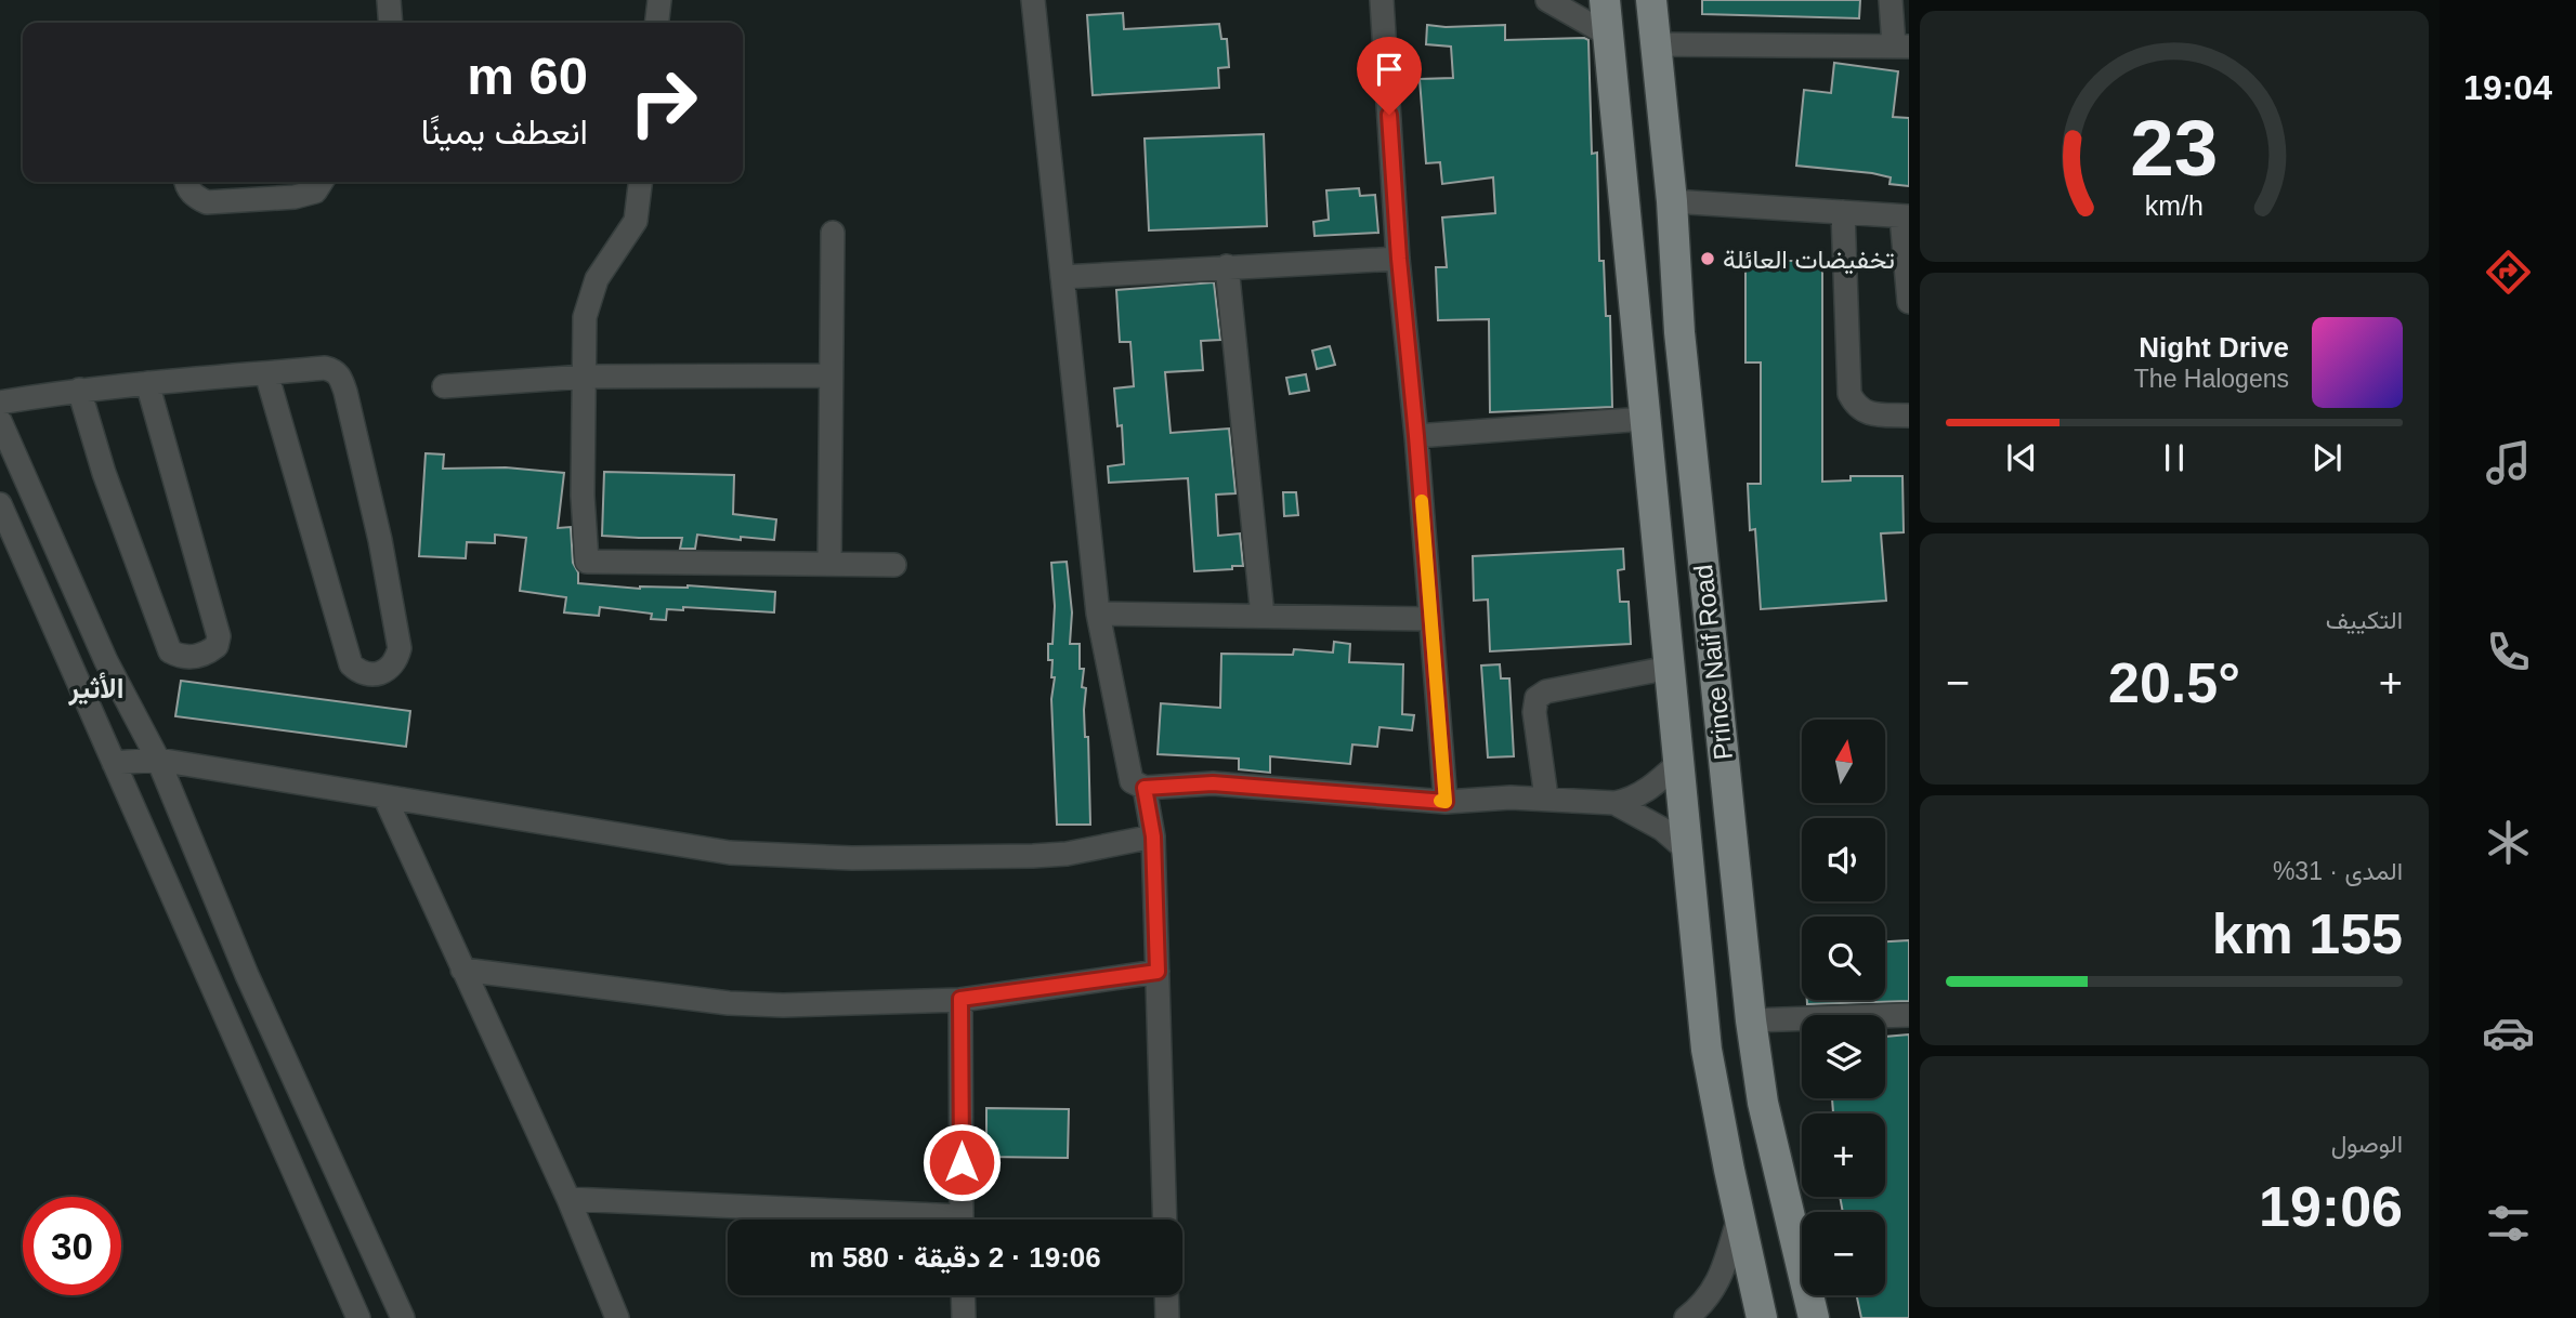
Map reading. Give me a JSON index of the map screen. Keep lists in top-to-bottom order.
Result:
{
  "streets": {
    "main road": ["Prince Naif Road"]
  },
  "districts": ["الأثير"],
  "places": ["تخفيضات العائلة"],
  "north": "top",
  "page": {
    "tabs": "19:04",
    "turn": ["60 m", "انعطف يمينًا"],
    "song": ["Night Drive", "The Halogens"],
    "tile": [
      "التكييف",
      ["المدى · 31%", "155 km"],
      ["الوصول", "19:06"]
    ],
    "heat": ["−", "20.5°", "+"],
    "map_buttons": ["+", "−"],
    "limit": "30",
    "trip": "19:06 · 2 دقيقة · 580 m",
    "gauge": ["23", "km/h"]
  }
}
